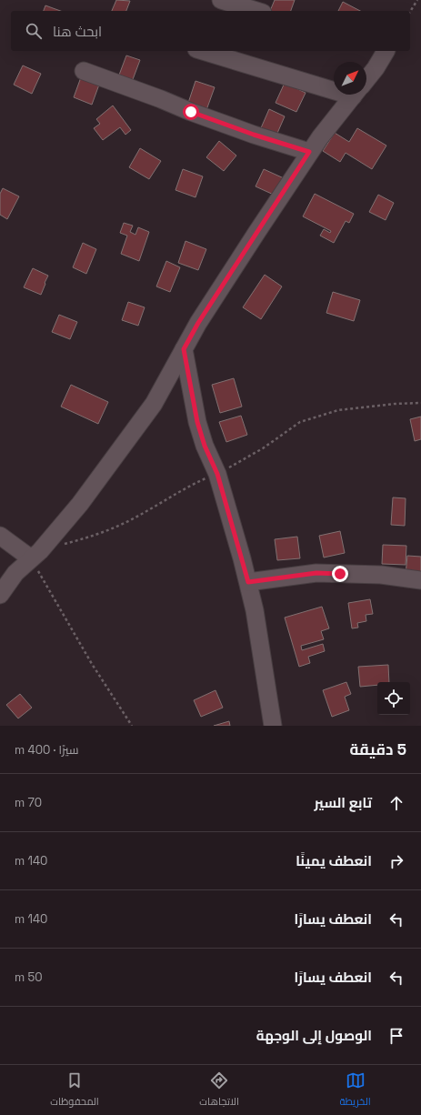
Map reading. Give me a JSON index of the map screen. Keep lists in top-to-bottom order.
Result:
{
  "north": "top right",
  "page": {
    "search": "ابحث هنا",
    "heading": ["5 دقيقة", "سيرًا · 400 m"],
    "list": [
      ["تابع السير", "70 m"],
      ["انعطف يمينًا", "140 m"],
      ["انعطف يسارًا", "140 m"],
      ["انعطف يسارًا", "50 m"],
      "الوصول إلى الوجهة"
    ],
    "nav": ["الخريطة", "الاتجاهات", "المحفوظات"]
  }
}
